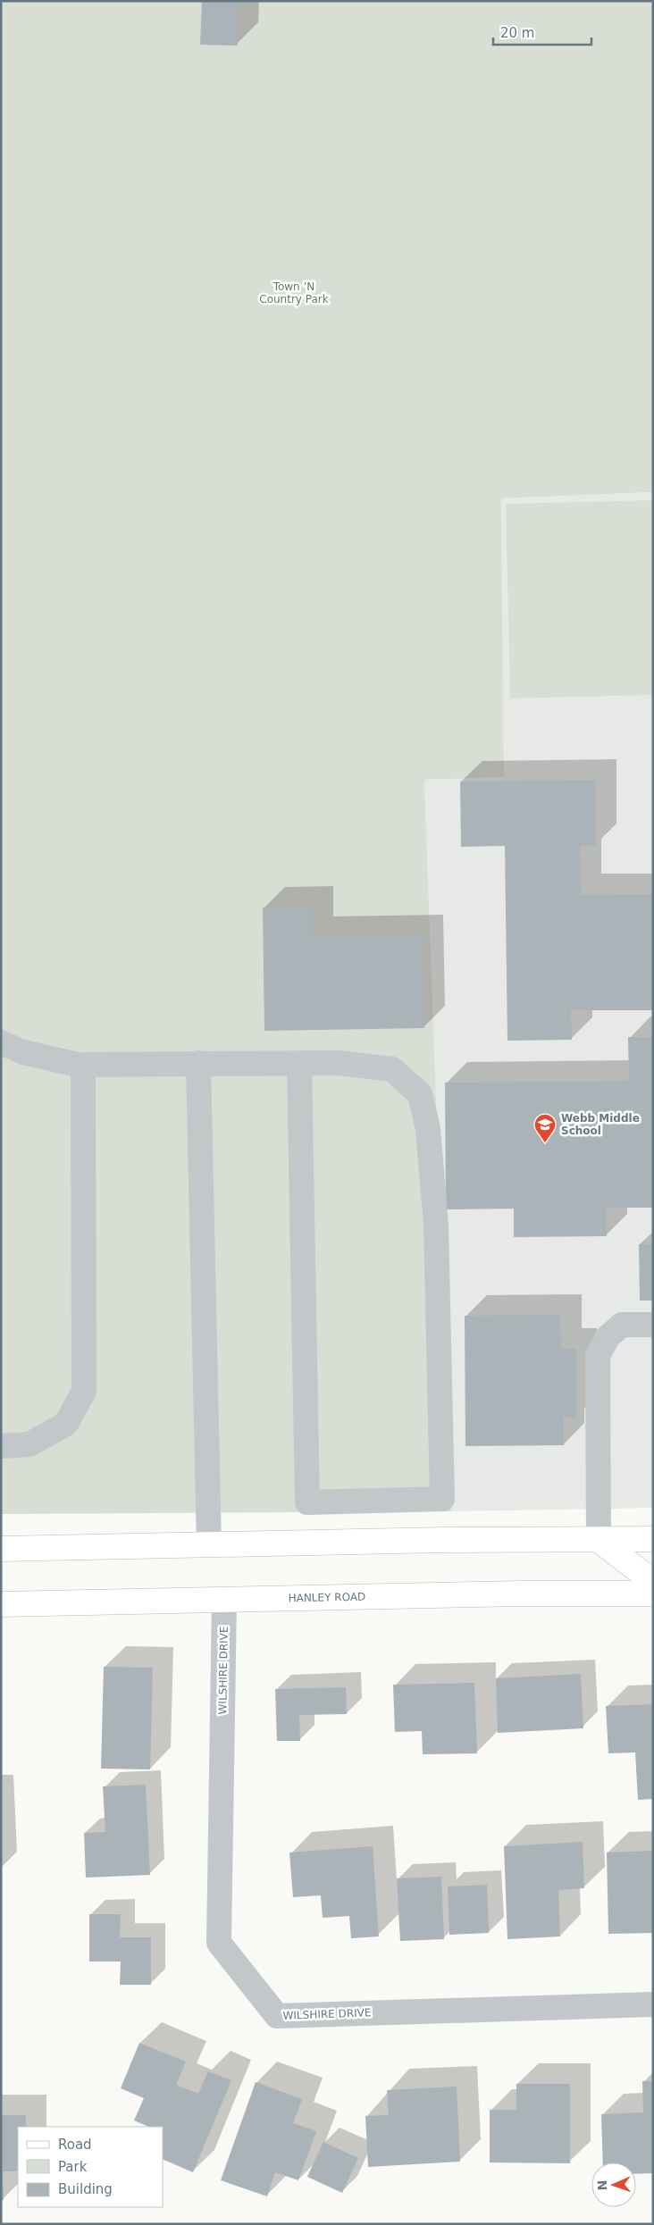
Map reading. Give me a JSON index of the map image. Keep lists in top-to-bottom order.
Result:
{
  "streets": {
    "main road": ["HANLEY ROAD"],
    "street": ["WILSHIRE DRIVE"]
  },
  "crossings": [
    ["HANLEY ROAD", "WILSHIRE DRIVE"]
  ],
  "parks": ["Town ’N Country Park"],
  "places": {
    "school or university": ["Webb Middle School"]
  },
  "legend": ["Road", "Park", "Building"],
  "scale_bar": "20 m",
  "north": "left"
}
